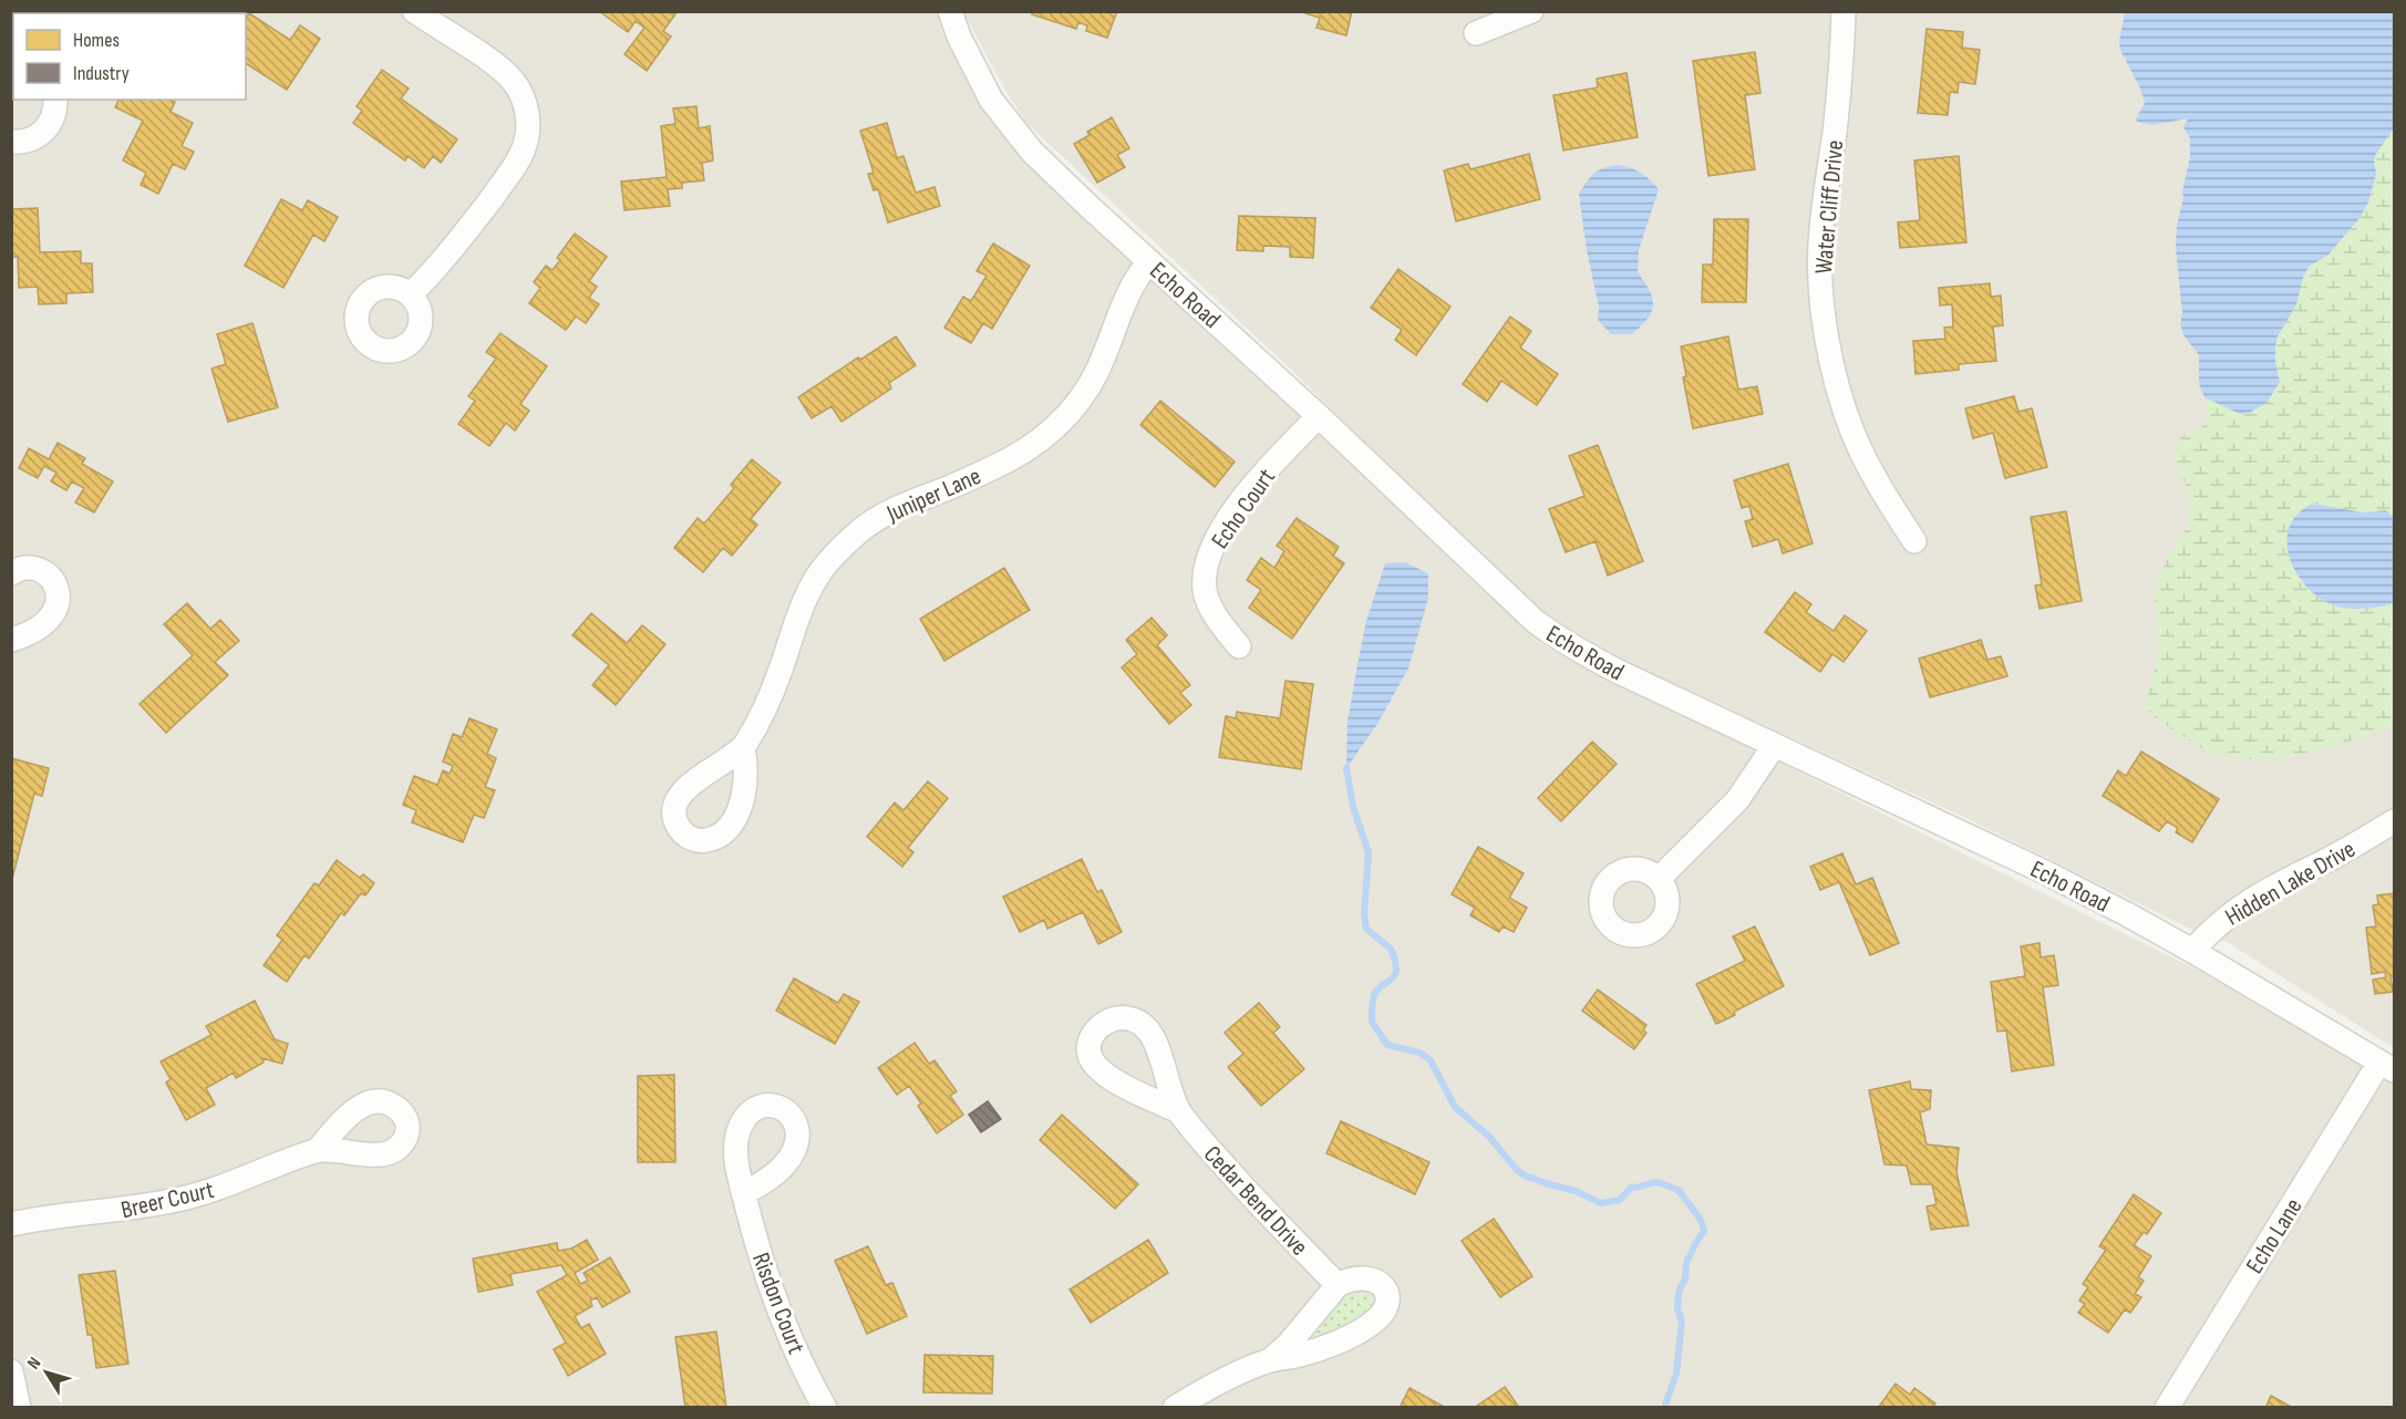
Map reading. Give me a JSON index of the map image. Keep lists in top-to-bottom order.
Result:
{
  "streets": {
    "street": [
      "Water Cliff Drive",
      "Echo Road",
      "Juniper Lane",
      "Echo Court",
      "Hidden Lake Drive",
      "Breer Court",
      "Cedar Bend Drive",
      "Echo Lane",
      "Risdon Court"
    ]
  },
  "crossings": [
    ["Echo Road", "Juniper Lane"],
    ["Echo Road", "Echo Court"],
    ["Echo Road", "Hidden Lake Drive"],
    ["Echo Road", "Echo Lane"]
  ],
  "legend": ["Homes", "Industry"],
  "north": "top left"
}
